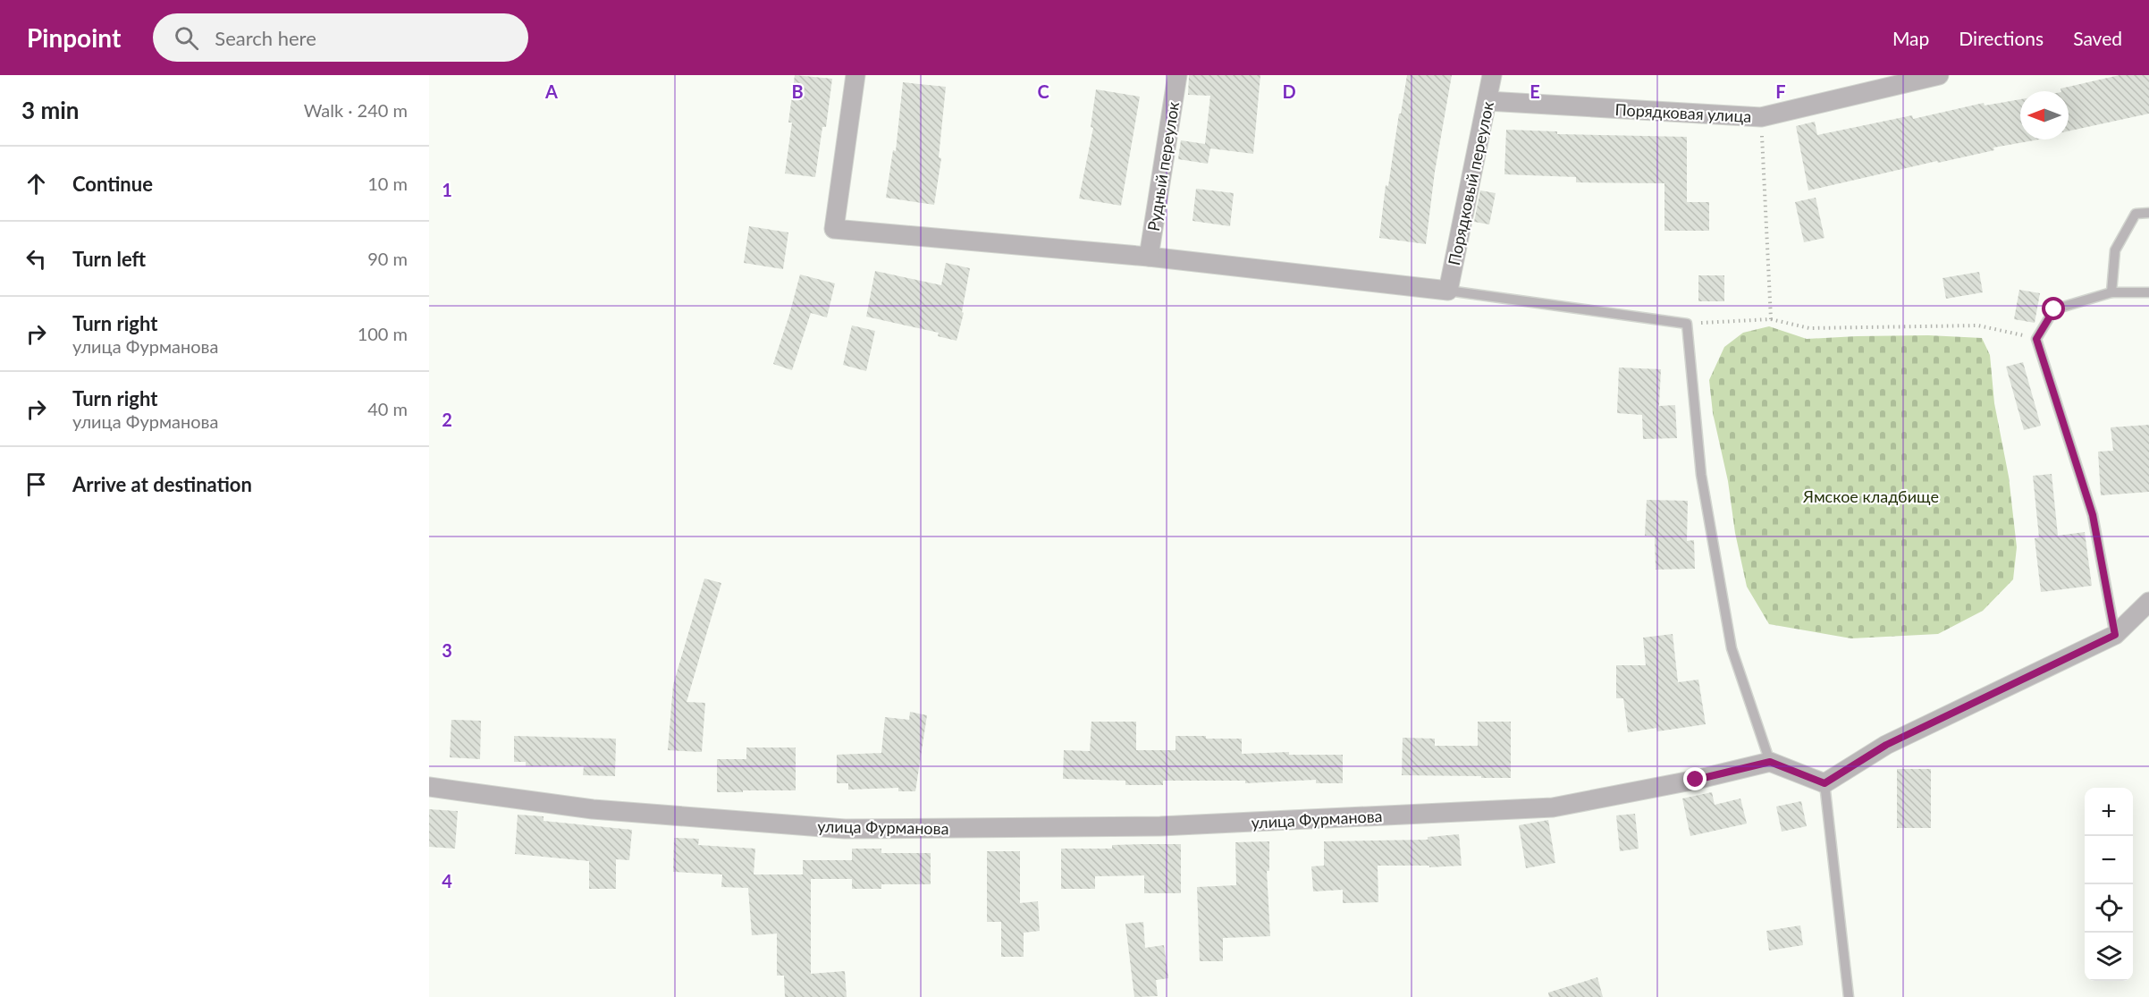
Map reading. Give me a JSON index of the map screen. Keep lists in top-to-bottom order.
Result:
{
  "streets": {
    "street": [
      "Порядковая улица",
      "Рудный переулок",
      "Порядковый переулок",
      "улица Фурманова"
    ]
  },
  "crossings": [
    ["Порядковая улица", "Порядковый переулок"]
  ],
  "parks": ["Ямское кладбище"],
  "north": "left",
  "page": {
    "header": "Pinpoint",
    "search": "Search here",
    "nav": ["Map", "Directions", "Saved"],
    "heading": ["3 min", "Walk · 240 m"],
    "list": [
      ["Continue", "10 m"],
      ["Turn left", "90 m"],
      ["Turn right", "улица Фурманова", "100 m"],
      ["Turn right", "улица Фурманова", "40 m"],
      "Arrive at destination"
    ],
    "map_buttons": ["+", "−"]
  },
  "grid": {
    "columns": [
      "A",
      "B",
      "C",
      "D",
      "E",
      "F"
    ],
    "rows": [
      "1",
      "2",
      "3",
      "4"
    ]
  }
}
